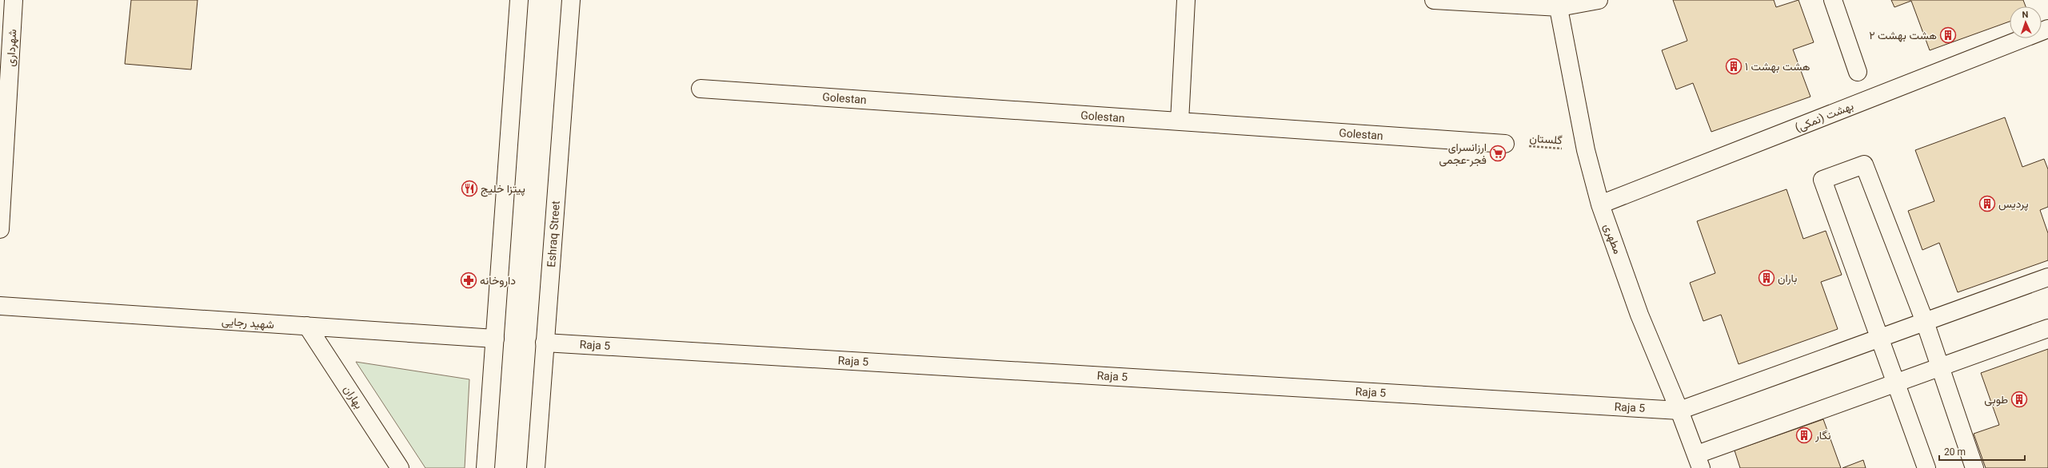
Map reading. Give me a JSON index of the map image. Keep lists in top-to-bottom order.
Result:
{
  "streets": {
    "street": [
      "شهرداری",
      "Golestan",
      "بهشت (نمکی)",
      "Eshraq Street",
      "مطهری",
      "شهید رجایی",
      "Raja 5",
      "بهاران"
    ],
    "path": ["گلستان"]
  },
  "crossings": [
    ["Golestan", "گلستان"],
    ["بهشت (نمکی)", "مطهری"],
    ["گلستان", "مطهری"],
    ["Eshraq Street", "Raja 5"],
    ["مطهری", "Raja 5"],
    ["شهید رجایی", "بهاران"]
  ],
  "places": {
    "building": [
      "هشت بهشت ۲",
      "هشت بهشت ۱",
      "پردیس",
      "باران",
      "طوبی",
      "نگار"
    ],
    "supermarket": ["ارزانسرای فجر-عجمی"],
    "restaurant": ["پیتزا خلیج"],
    "pharmacy": ["داروخانه"]
  },
  "scale_bar": "20 m",
  "north": "top"
}
